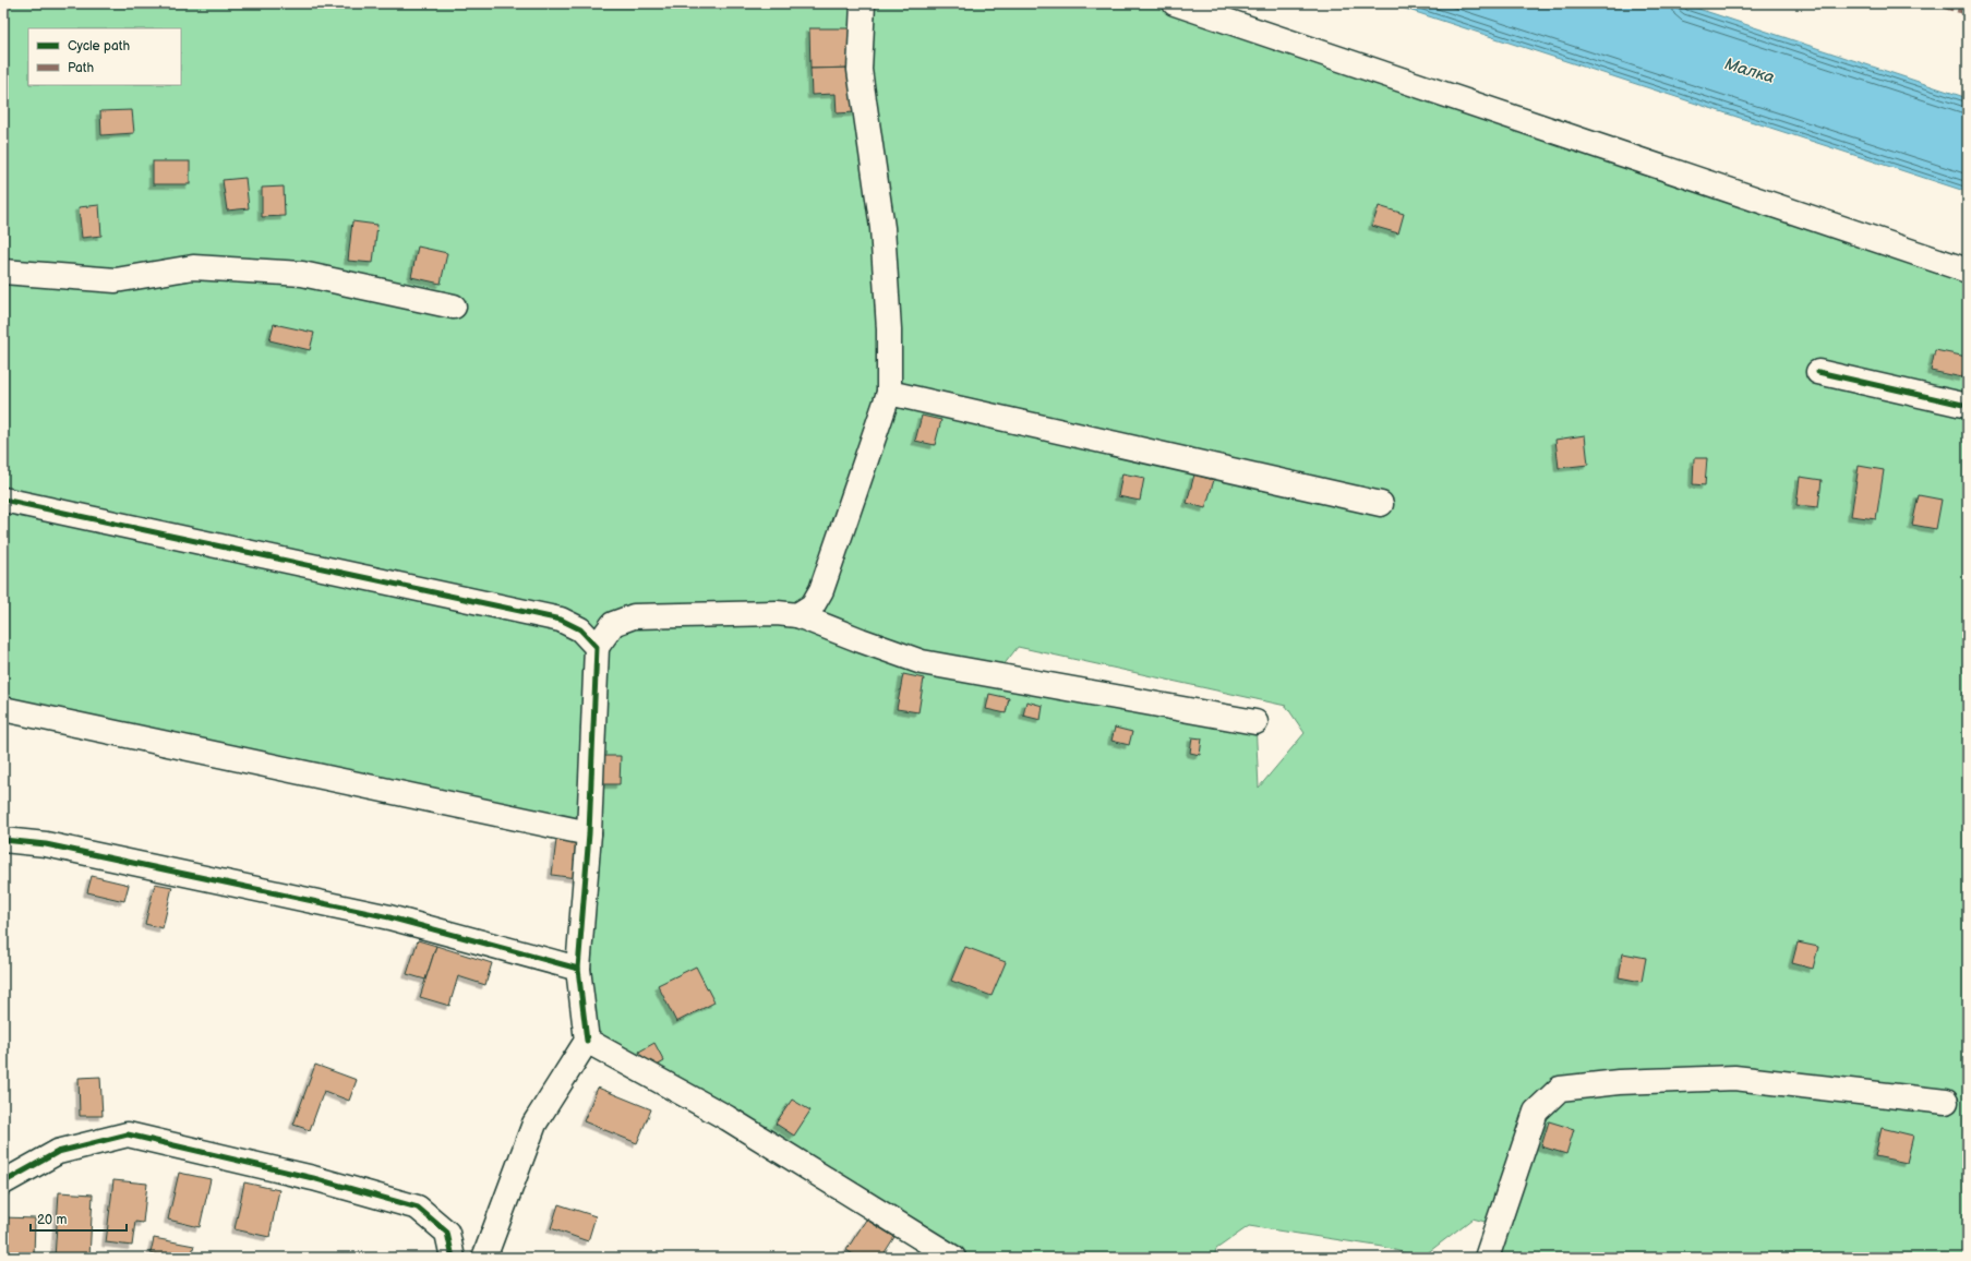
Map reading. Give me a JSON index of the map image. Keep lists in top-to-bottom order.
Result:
{
  "water": ["Малка"],
  "legend": ["Cycle path", "Path"],
  "scale_bar": "20 m"
}
